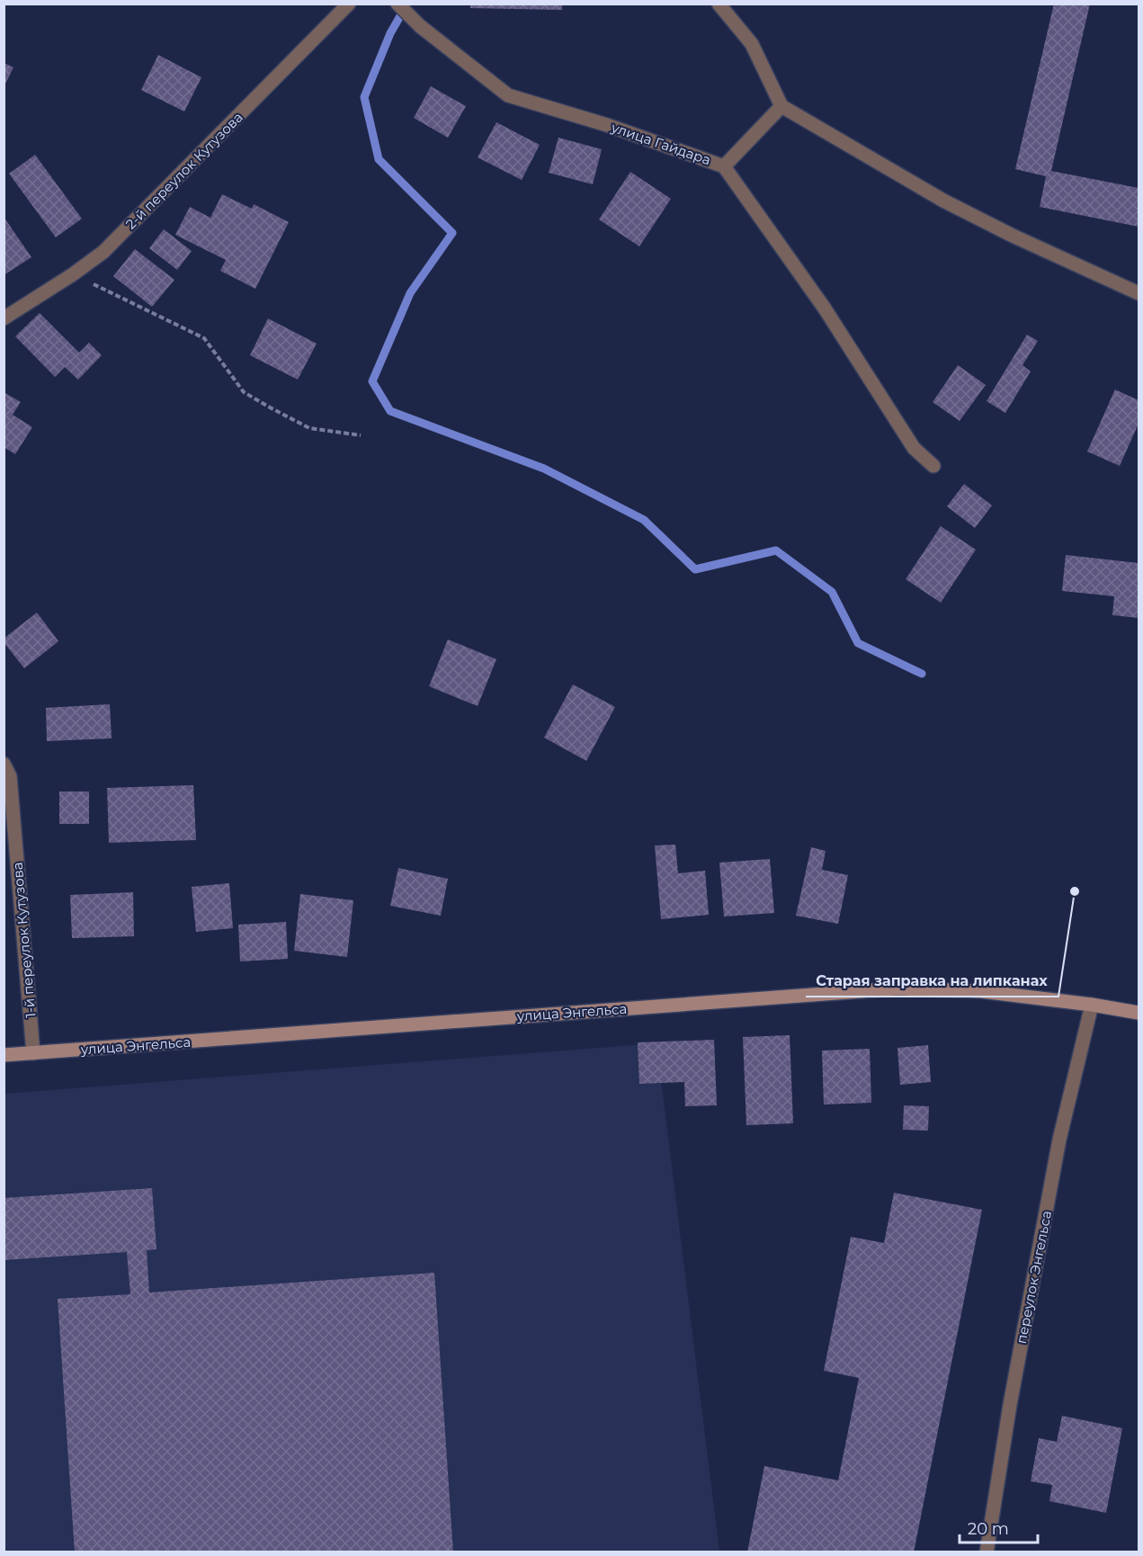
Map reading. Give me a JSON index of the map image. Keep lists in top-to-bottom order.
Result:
{
  "streets": {
    "street": [
      "улица Гайдара",
      "2-й переулок Кутузова",
      "1-й переулок Кутузова",
      "улица Энгельса",
      "переулок Энгельса"
    ]
  },
  "crossings": [
    ["1-й переулок Кутузова", "улица Энгельса"],
    ["улица Энгельса", "переулок Энгельса"]
  ],
  "places": ["Старая заправка на липканах"],
  "scale_bar": "20 m"
}
